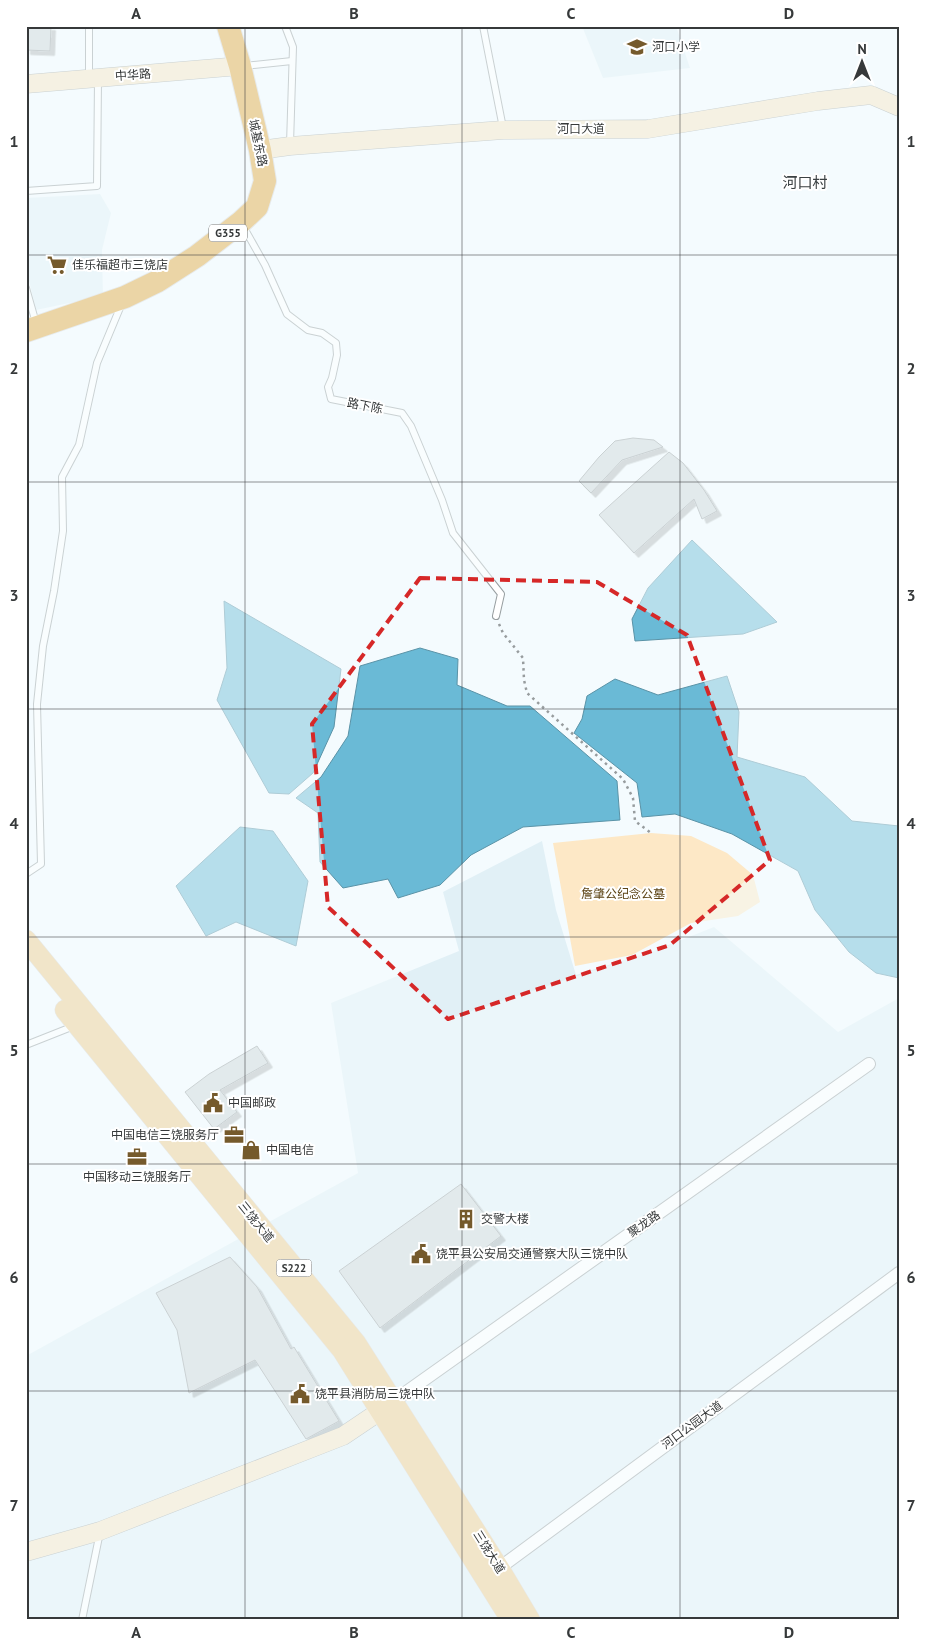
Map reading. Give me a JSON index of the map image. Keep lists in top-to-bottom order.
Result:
{
  "streets": {
    "highway": ["城基东路", "G355"],
    "main road": ["三饶大道", "S222"],
    "street": [
      "中华路",
      "河口大道",
      "聚龙路",
      "河口公园大道"
    ],
    "lane": ["路下陈"]
  },
  "crossings": [
    ["中华路", "城基东路"],
    ["河口大道", "城基东路"],
    ["城基东路", "路下陈"],
    ["三饶大道", "聚龙路"],
    ["三饶大道", "河口公园大道"]
  ],
  "districts": ["河口村"],
  "parks": ["詹肇公纪念公墓"],
  "places": {
    "school or university": ["河口小学"],
    "supermarket": ["佳乐福超市三饶店"],
    "public building": ["中国邮政", "饶平县公安局交通警察大队三饶中队", "饶平县消防局三饶中队"],
    "office": ["中国电信三饶服务厅", "中国移动三饶服务厅"],
    "shop": ["中国电信"],
    "building": ["交警大楼"]
  },
  "north": "top",
  "grid": {
    "columns": [
      "A",
      "B",
      "C",
      "D"
    ],
    "rows": [
      "1",
      "2",
      "3",
      "4",
      "5",
      "6",
      "7"
    ]
  }
}
